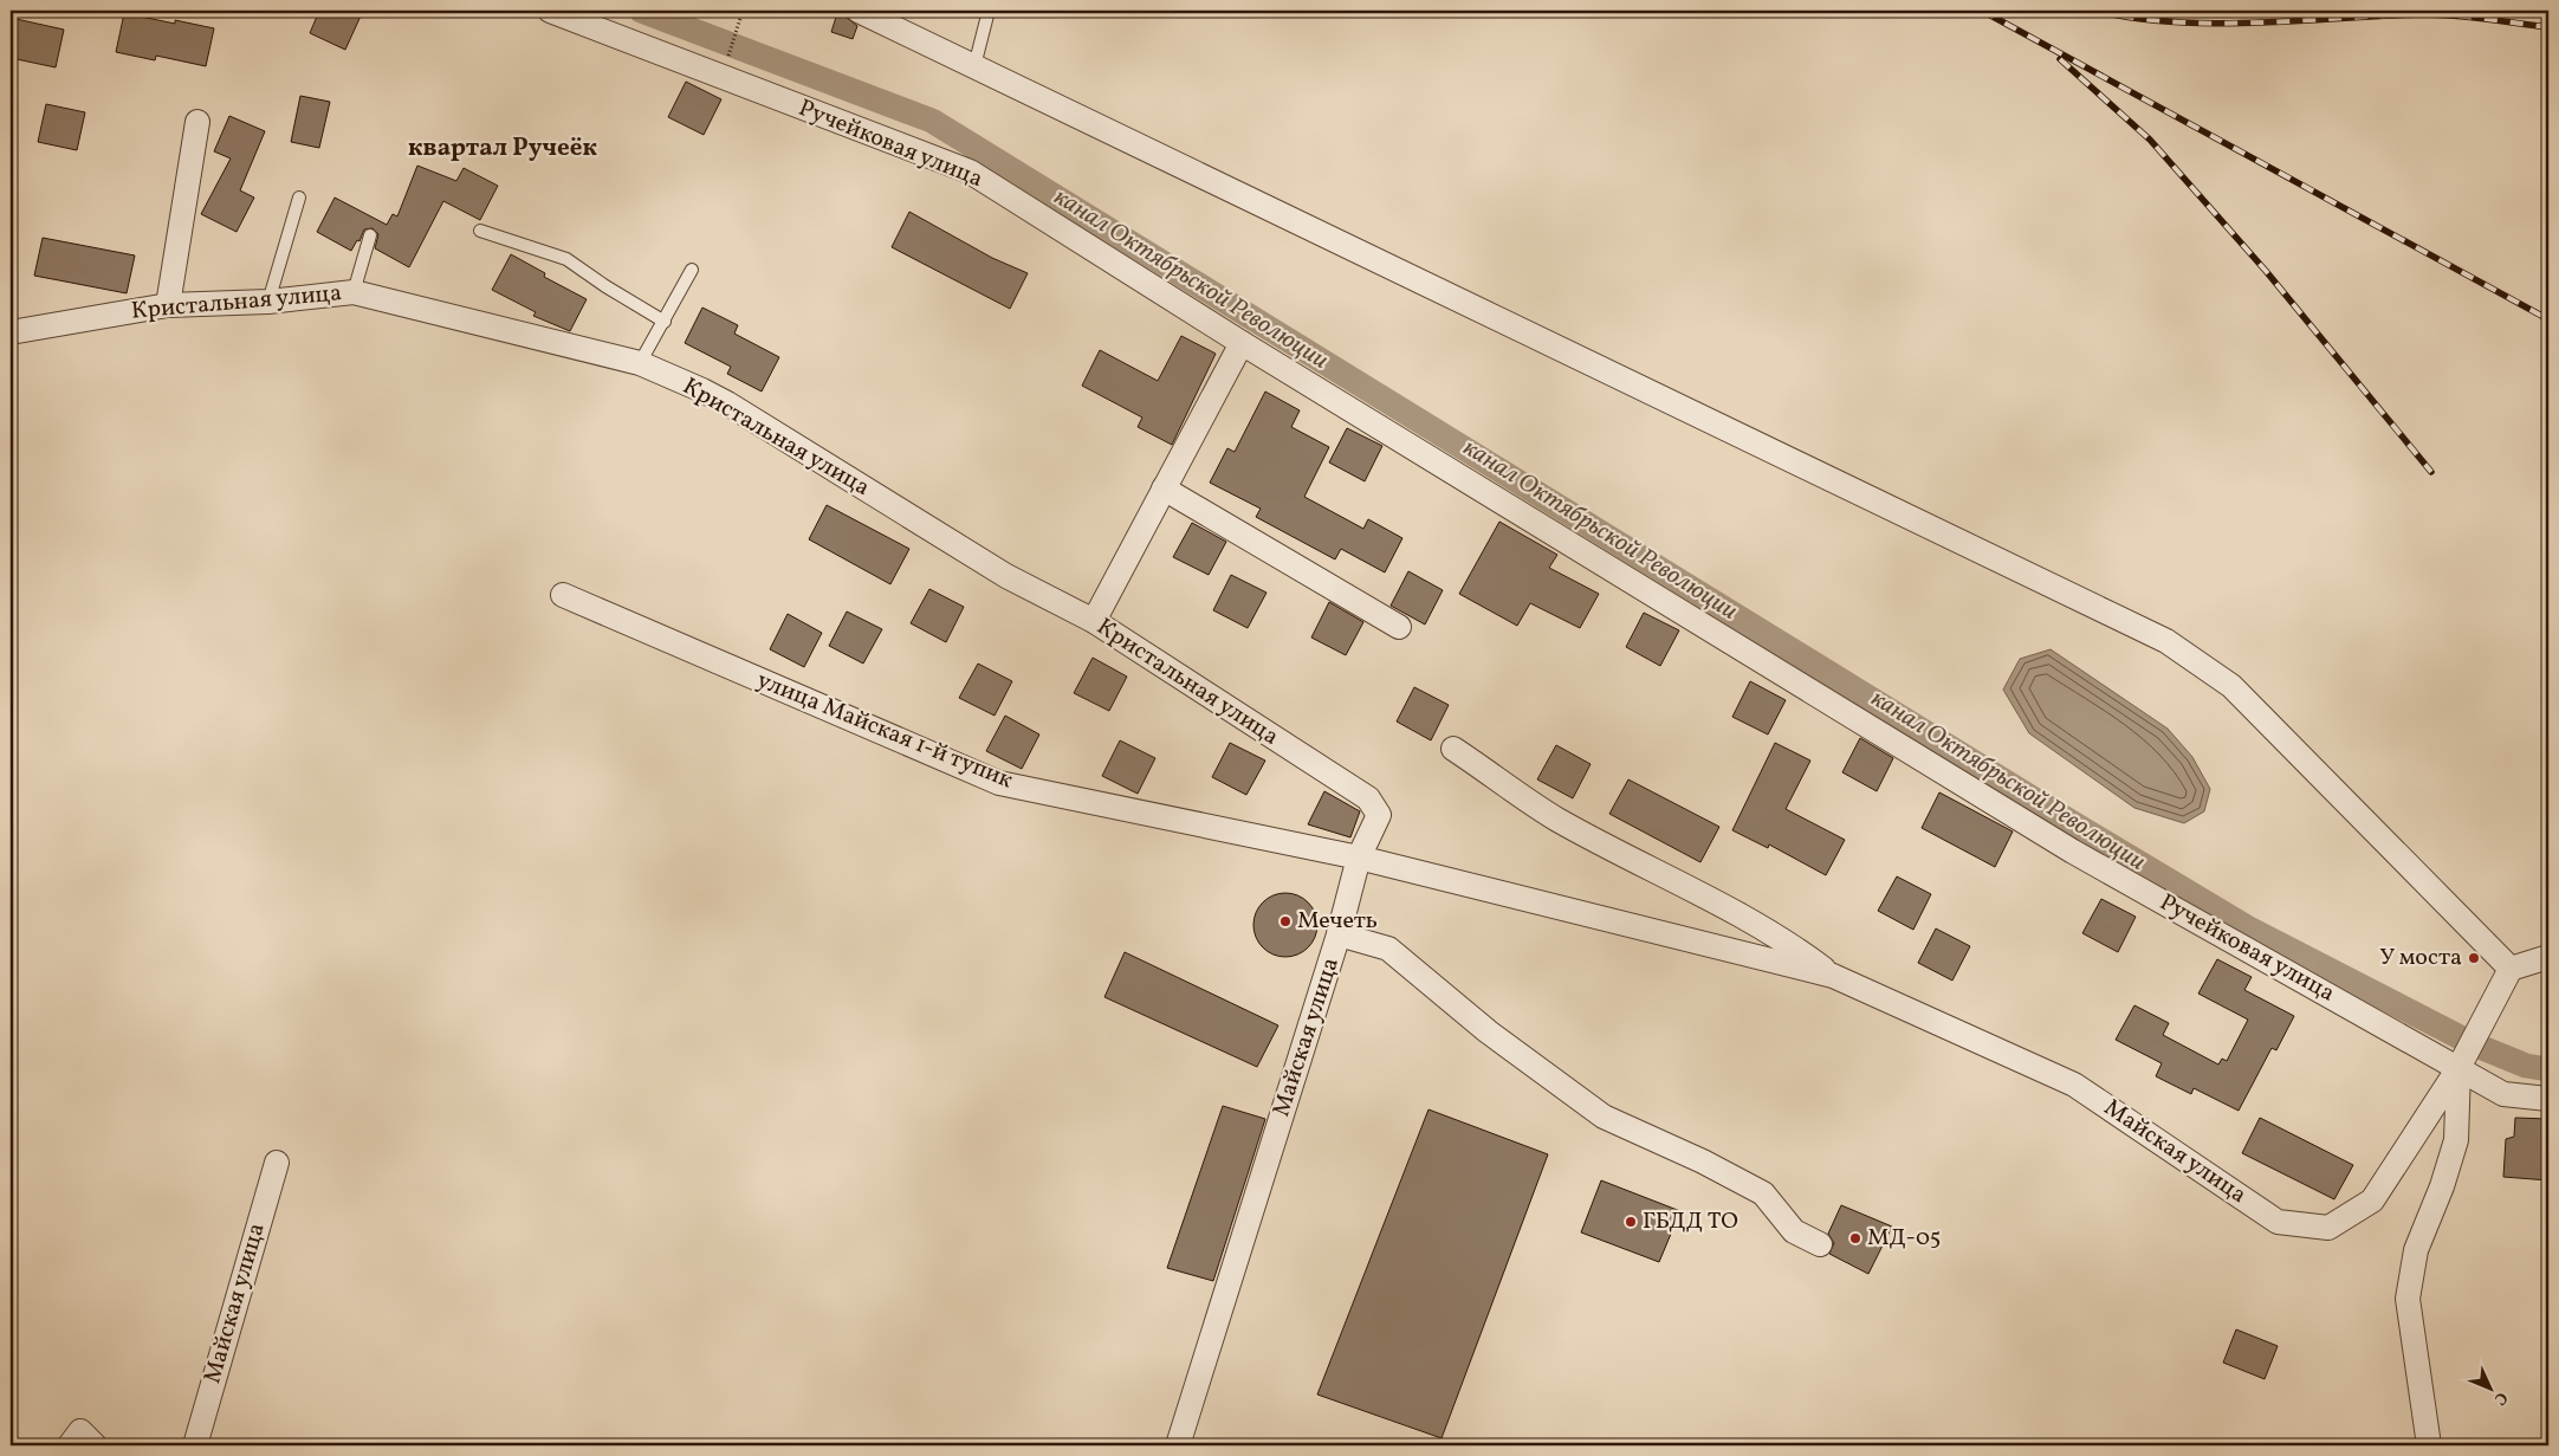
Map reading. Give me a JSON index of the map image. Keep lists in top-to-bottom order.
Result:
{
  "streets": {
    "street": [
      "Ручейковая улица",
      "Кристальная улица",
      "улица Майская 1-й тупик",
      "Майская улица"
    ]
  },
  "crossings": [
    ["Ручейковая улица", "Майская улица"],
    ["Кристальная улица", "улица Майская 1-й тупик"],
    ["Кристальная улица", "Майская улица"],
    ["улица Майская 1-й тупик", "Майская улица"]
  ],
  "districts": ["квартал Ручеёк"],
  "water": ["канал Октябрьской Революции"],
  "places": [
    "Мечеть",
    "У моста",
    "ГБДД ТО",
    "МД-05"
  ],
  "north": "bottom right"
}
